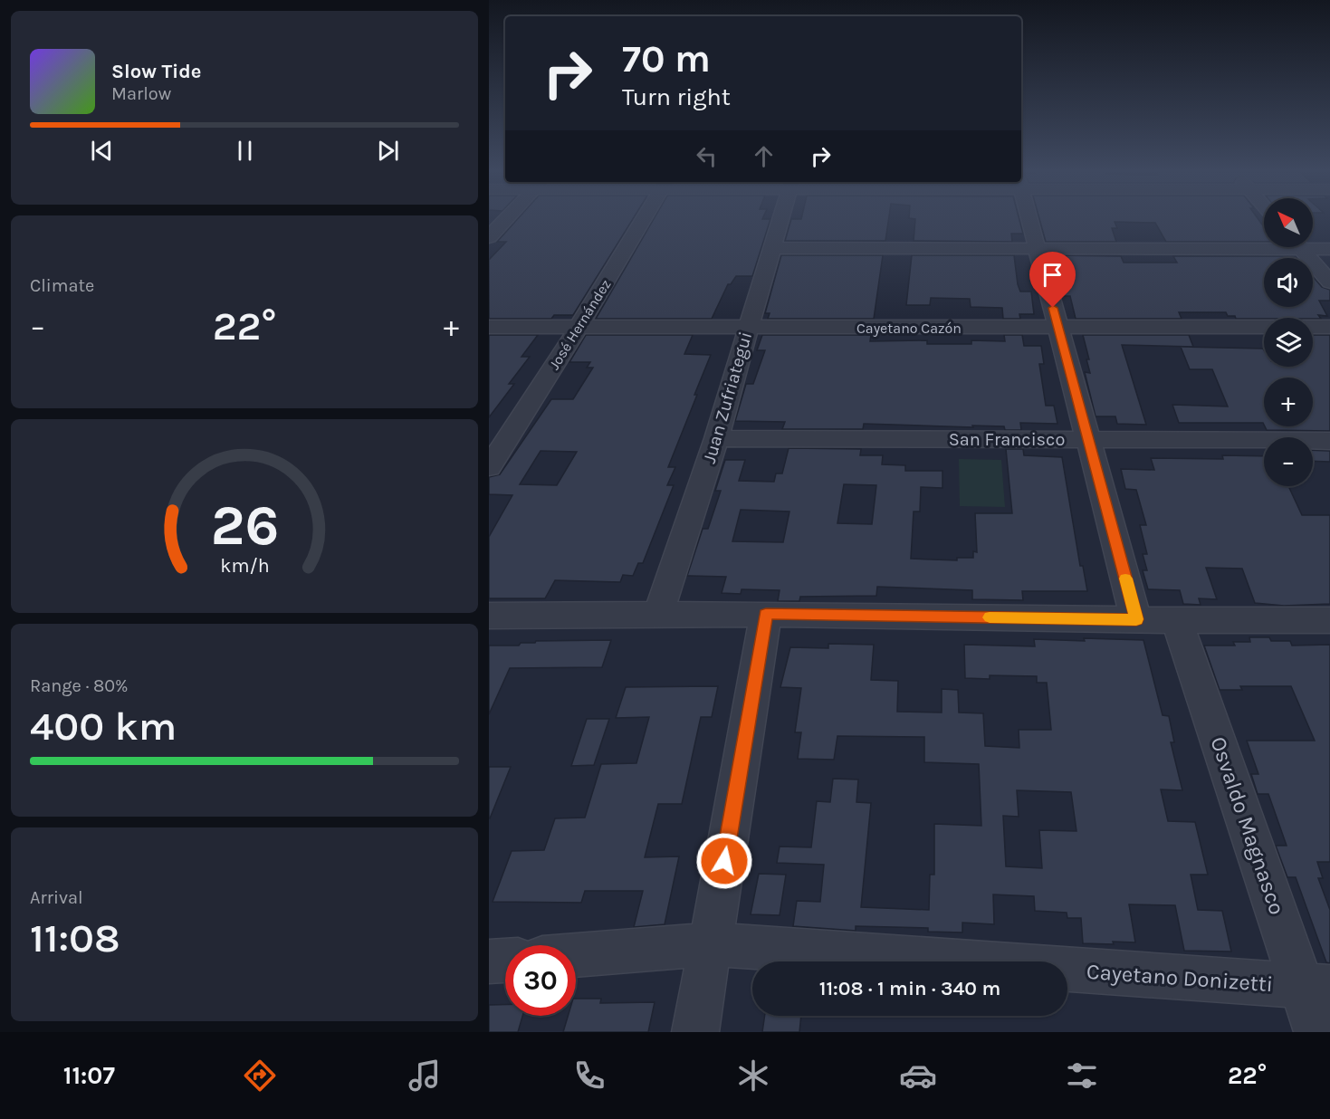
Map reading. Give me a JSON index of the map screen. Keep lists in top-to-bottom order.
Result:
{
  "streets": {
    "street": [
      "José Hernández",
      "Cayetano Cazón",
      "Juan Zufriategui",
      "San Francisco",
      "Osvaldo Magnasco",
      "Cayetano Donizetti"
    ]
  },
  "crossings": [
    ["José Hernández", "Cayetano Cazón"],
    ["Cayetano Cazón", "Juan Zufriategui"],
    ["Juan Zufriategui", "San Francisco"],
    ["Osvaldo Magnasco", "Cayetano Donizetti"]
  ],
  "north": "top left",
  "page": {
    "turn": ["70 m", "Turn right"],
    "song": ["Slow Tide", "Marlow"],
    "map_buttons": ["+", "−"],
    "tile": [
      "Climate",
      ["Range · 80%", "400 km"],
      ["Arrival", "11:08"]
    ],
    "heat": ["−", "22°", "+"],
    "limit": "30",
    "trip": "11:08 · 1 min · 340 m",
    "tabs": ["11:07", "22°"],
    "gauge": ["26", "km/h"]
  }
}
